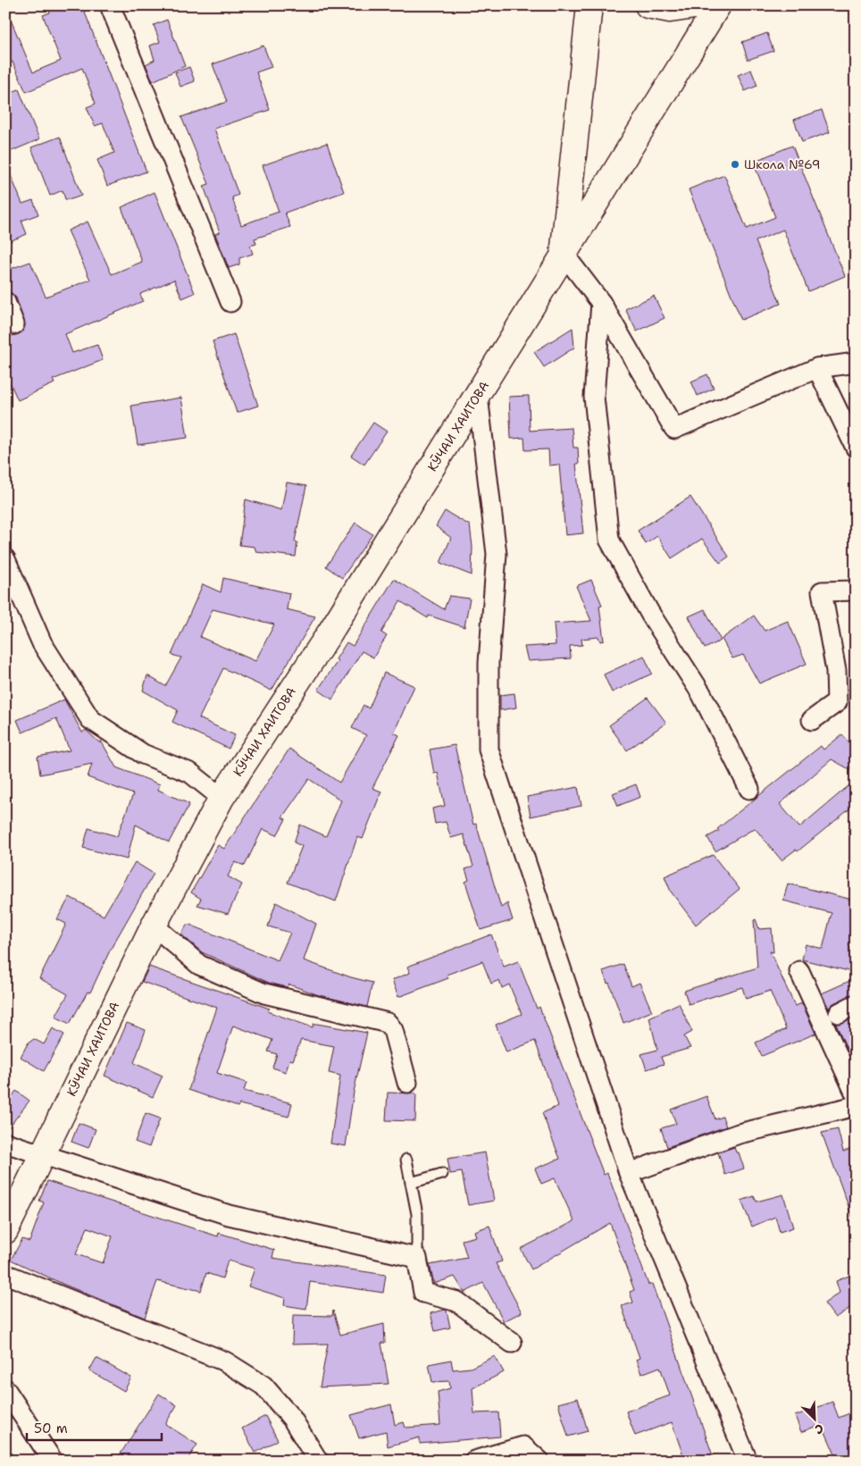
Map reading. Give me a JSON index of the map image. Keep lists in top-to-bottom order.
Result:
{
  "streets": {
    "main road": ["КӮЧАИ ХАИТОВА"]
  },
  "places": ["Школа №69"],
  "scale_bar": "50 m",
  "north": "bottom right"
}
